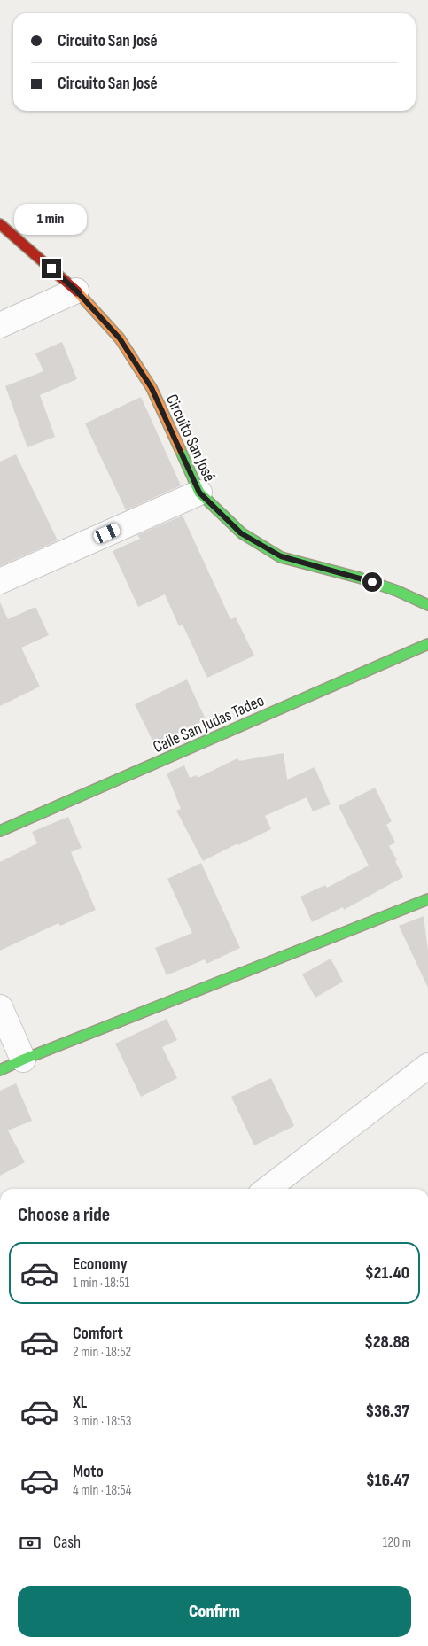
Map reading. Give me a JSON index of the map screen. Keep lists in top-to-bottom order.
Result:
{
  "streets": {
    "street": ["Circuito San José", "Calle San Judas Tadeo"]
  },
  "page": {
    "banner": ["Circuito San José", "Circuito San José"],
    "bubble": "1 min",
    "heading": "Choose a ride",
    "list": [
      {
        "name": "Economy",
        "note": "1 min · 18:51",
        "value": "$21.40"
      },
      {
        "name": "Comfort",
        "note": "2 min · 18:52",
        "value": "$28.88"
      },
      {
        "name": "XL",
        "note": "3 min · 18:53",
        "value": "$36.37"
      },
      {
        "name": "Moto",
        "note": "4 min · 18:54",
        "value": "$16.47"
      }
    ],
    "pay": ["Cash", "120 m"],
    "buttons": "Confirm"
  }
}
